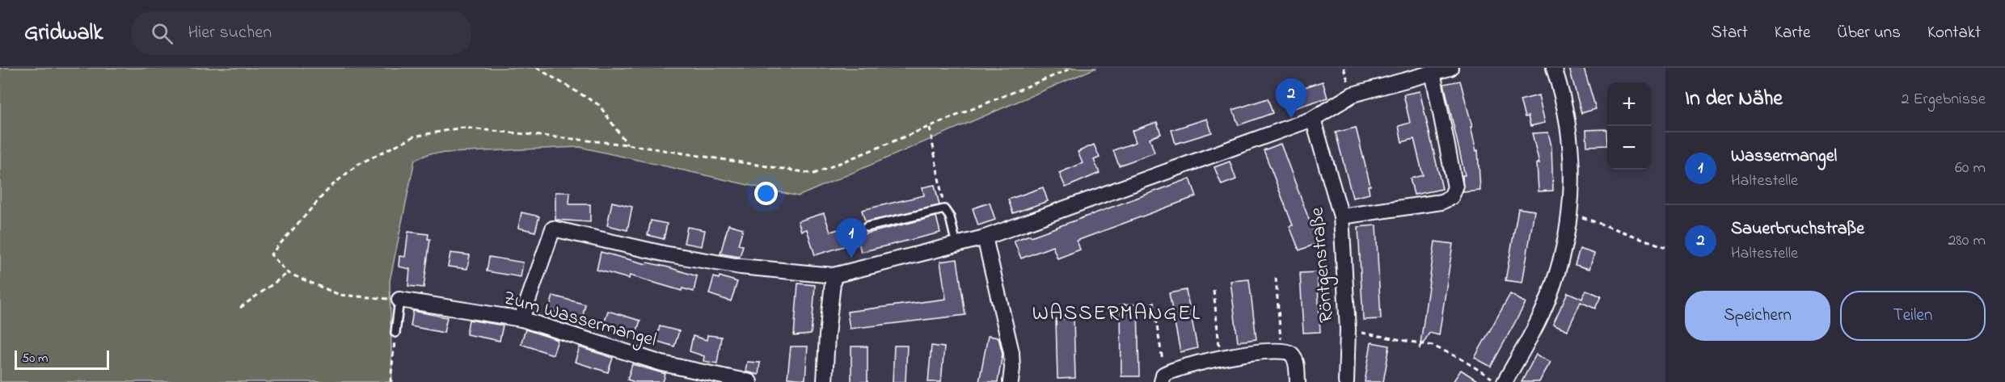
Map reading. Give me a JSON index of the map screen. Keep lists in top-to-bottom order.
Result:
{
  "streets": {
    "street": ["Röntgenstraße", "Zum Wassermangel"]
  },
  "districts": ["WASSERMANGEL"],
  "scale_bar": "50 m",
  "page": {
    "header": "Gridwalk",
    "search": "Hier suchen",
    "nav": [
      "Start",
      "Karte",
      "Über uns",
      "Kontakt"
    ],
    "heading": ["In der Nähe", "2 Ergebnisse"],
    "pins": ["2", "1"],
    "map_buttons": ["+", "−"],
    "list": [
      {
        "mark": "1",
        "name": "Wassermangel",
        "note": "Haltestelle",
        "value": "60 m"
      },
      {
        "mark": "2",
        "name": "Sauerbruchstraße",
        "note": "Haltestelle",
        "value": "280 m"
      }
    ],
    "buttons": ["Speichern", "Teilen"],
    "scale": "50 m"
  }
}
